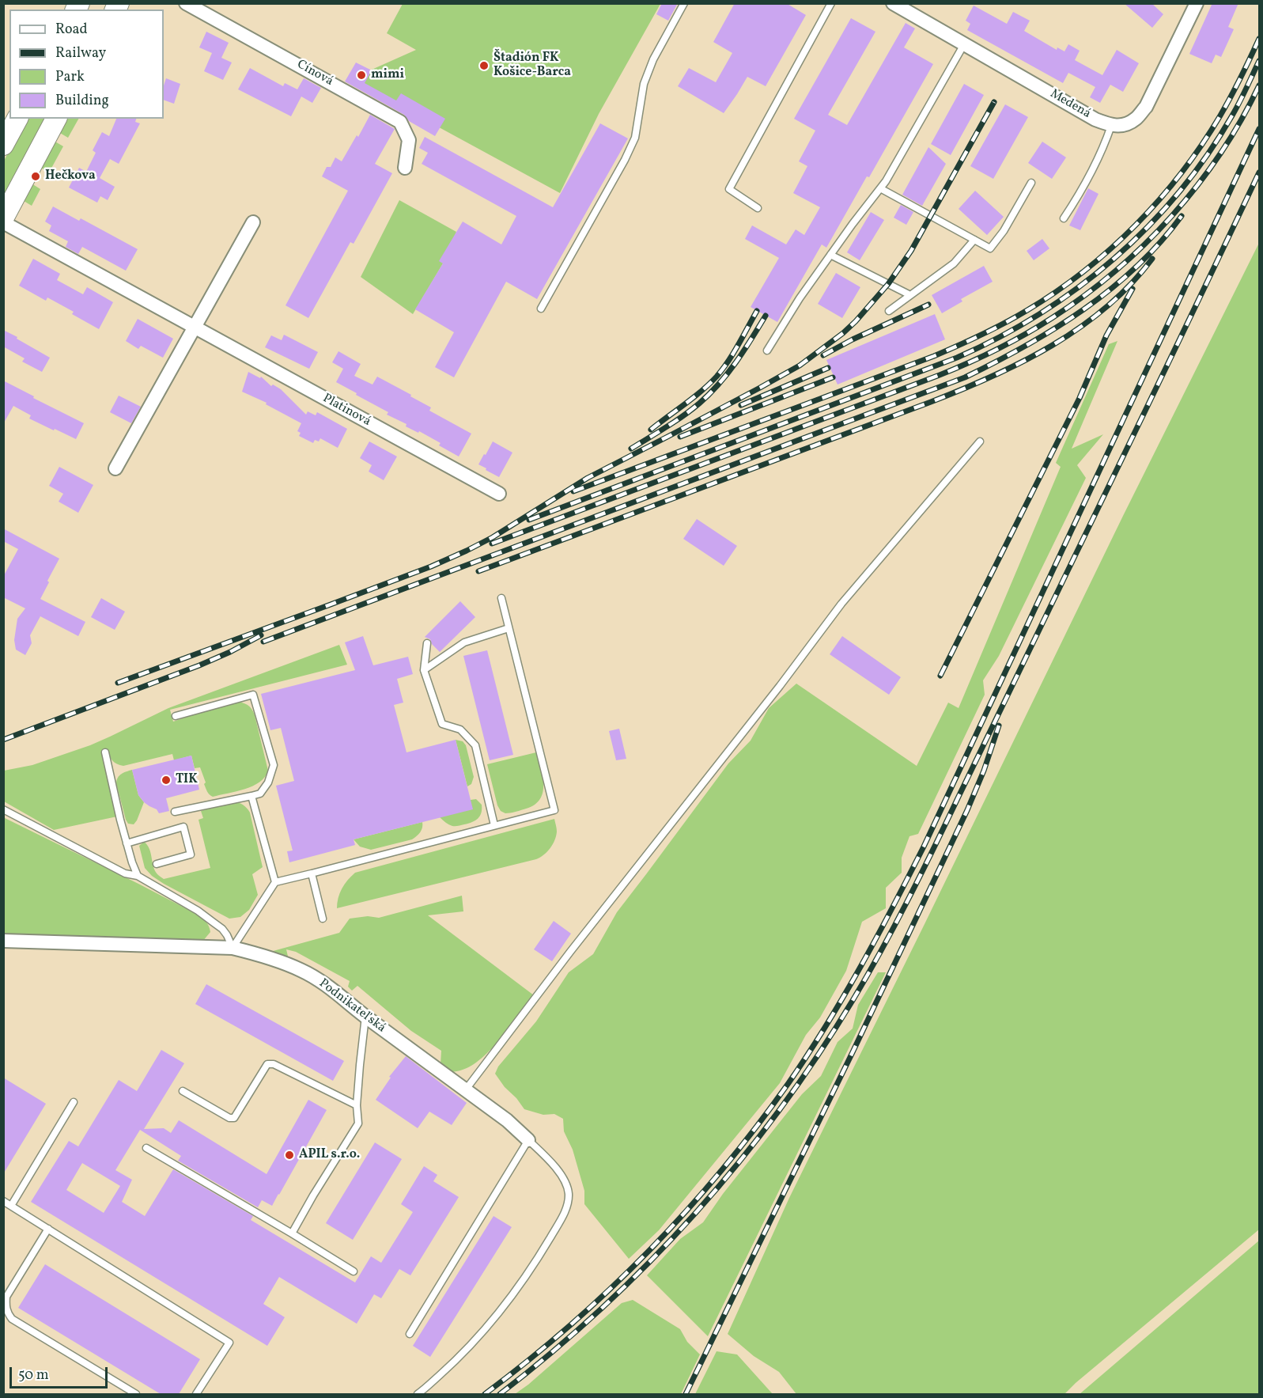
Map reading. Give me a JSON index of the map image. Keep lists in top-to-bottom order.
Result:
{
  "streets": {
    "street": [
      "Cínová",
      "Medená",
      "Platinová",
      "Podnikateľská"
    ]
  },
  "places": [
    "Štadión FK Košice-Barca",
    "mimi",
    "Hečkova",
    "TIK",
    "APIL s.r.o."
  ],
  "legend": [
    "Road",
    "Railway",
    "Park",
    "Building"
  ],
  "scale_bar": "50 m"
}
